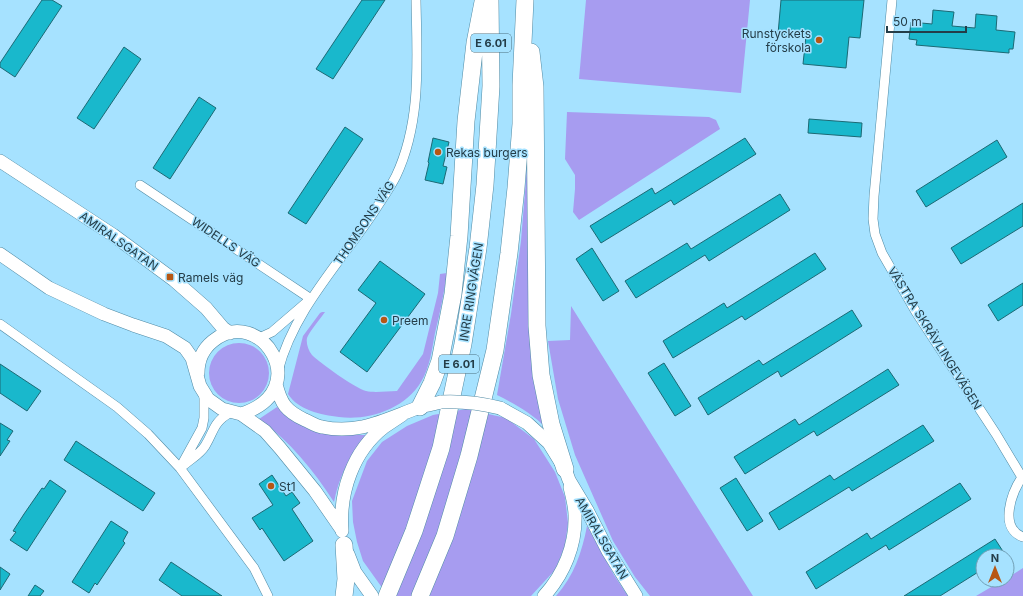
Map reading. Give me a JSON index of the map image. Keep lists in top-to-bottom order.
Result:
{
  "streets": {
    "highway": ["E 6.01", "INRE RINGVÄGEN"],
    "main road": ["AMIRALSGATAN"],
    "street": ["THOMSONS VÄG", "WIDELLS VÄG", "VÄSTRA SKRÄVLINGEVÄGEN"]
  },
  "crossings": [
    ["THOMSONS VÄG", "AMIRALSGATAN"],
    ["THOMSONS VÄG", "WIDELLS VÄG"]
  ],
  "places": {
    "other": [
      "Runstyckets förskola",
      "Rekas burgers",
      "Preem",
      "St1"
    ],
    "transit": ["Ramels väg"]
  },
  "scale_bar": "50 m",
  "north": "top"
}
